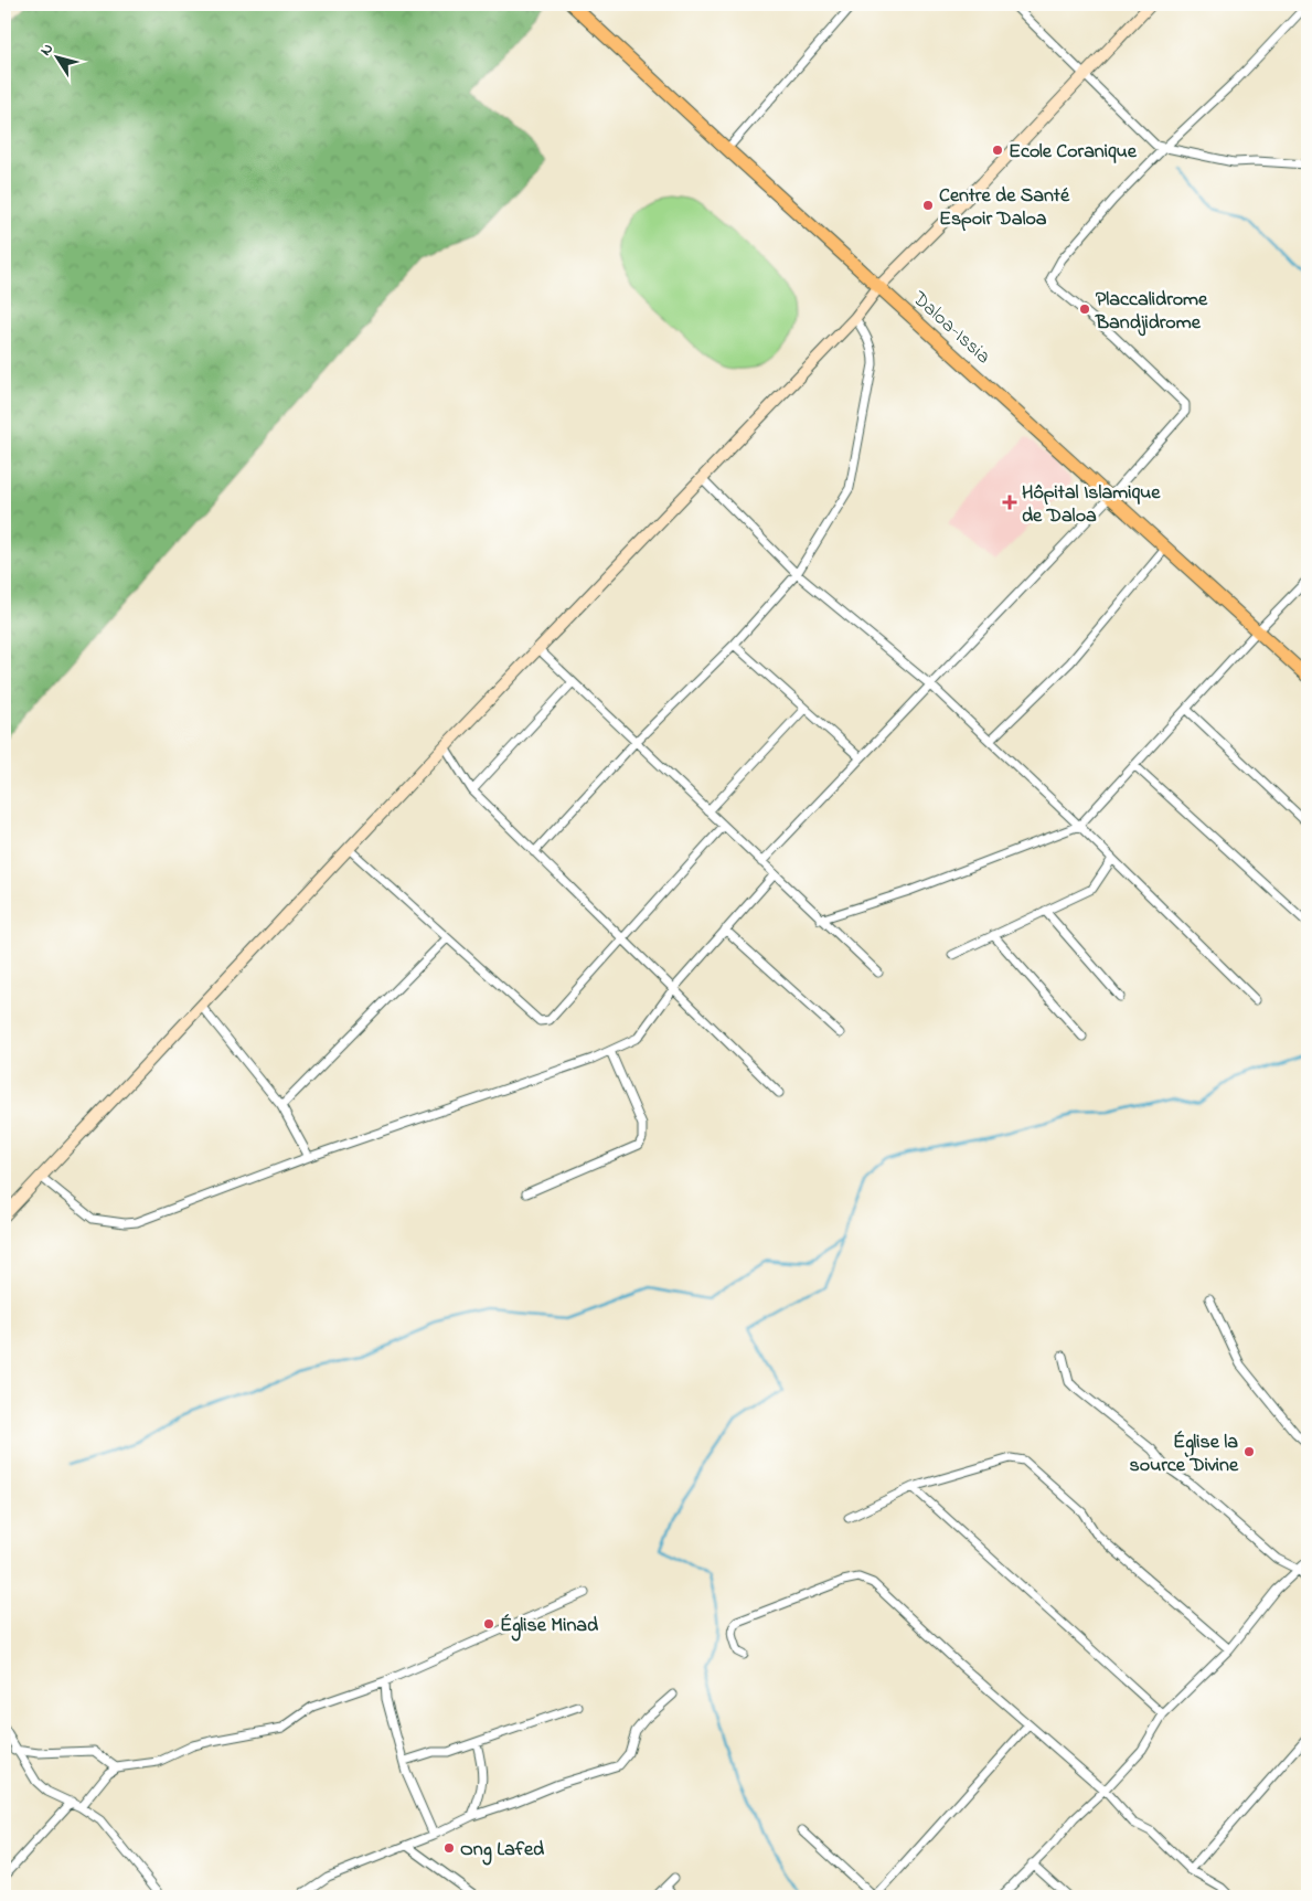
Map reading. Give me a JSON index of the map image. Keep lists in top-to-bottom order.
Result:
{
  "streets": {
    "main road": ["Daloa-Issia"]
  },
  "places": {
    "other": [
      "Ecole Coranique",
      "Centre de Santé Espoir Daloa",
      "Placcalidrome Bandjidrome",
      "Église la source Divine",
      "Église Minad",
      "Ong Lafed"
    ],
    "health": ["Hôpital Islamique de Daloa"]
  },
  "north": "top left"
}
